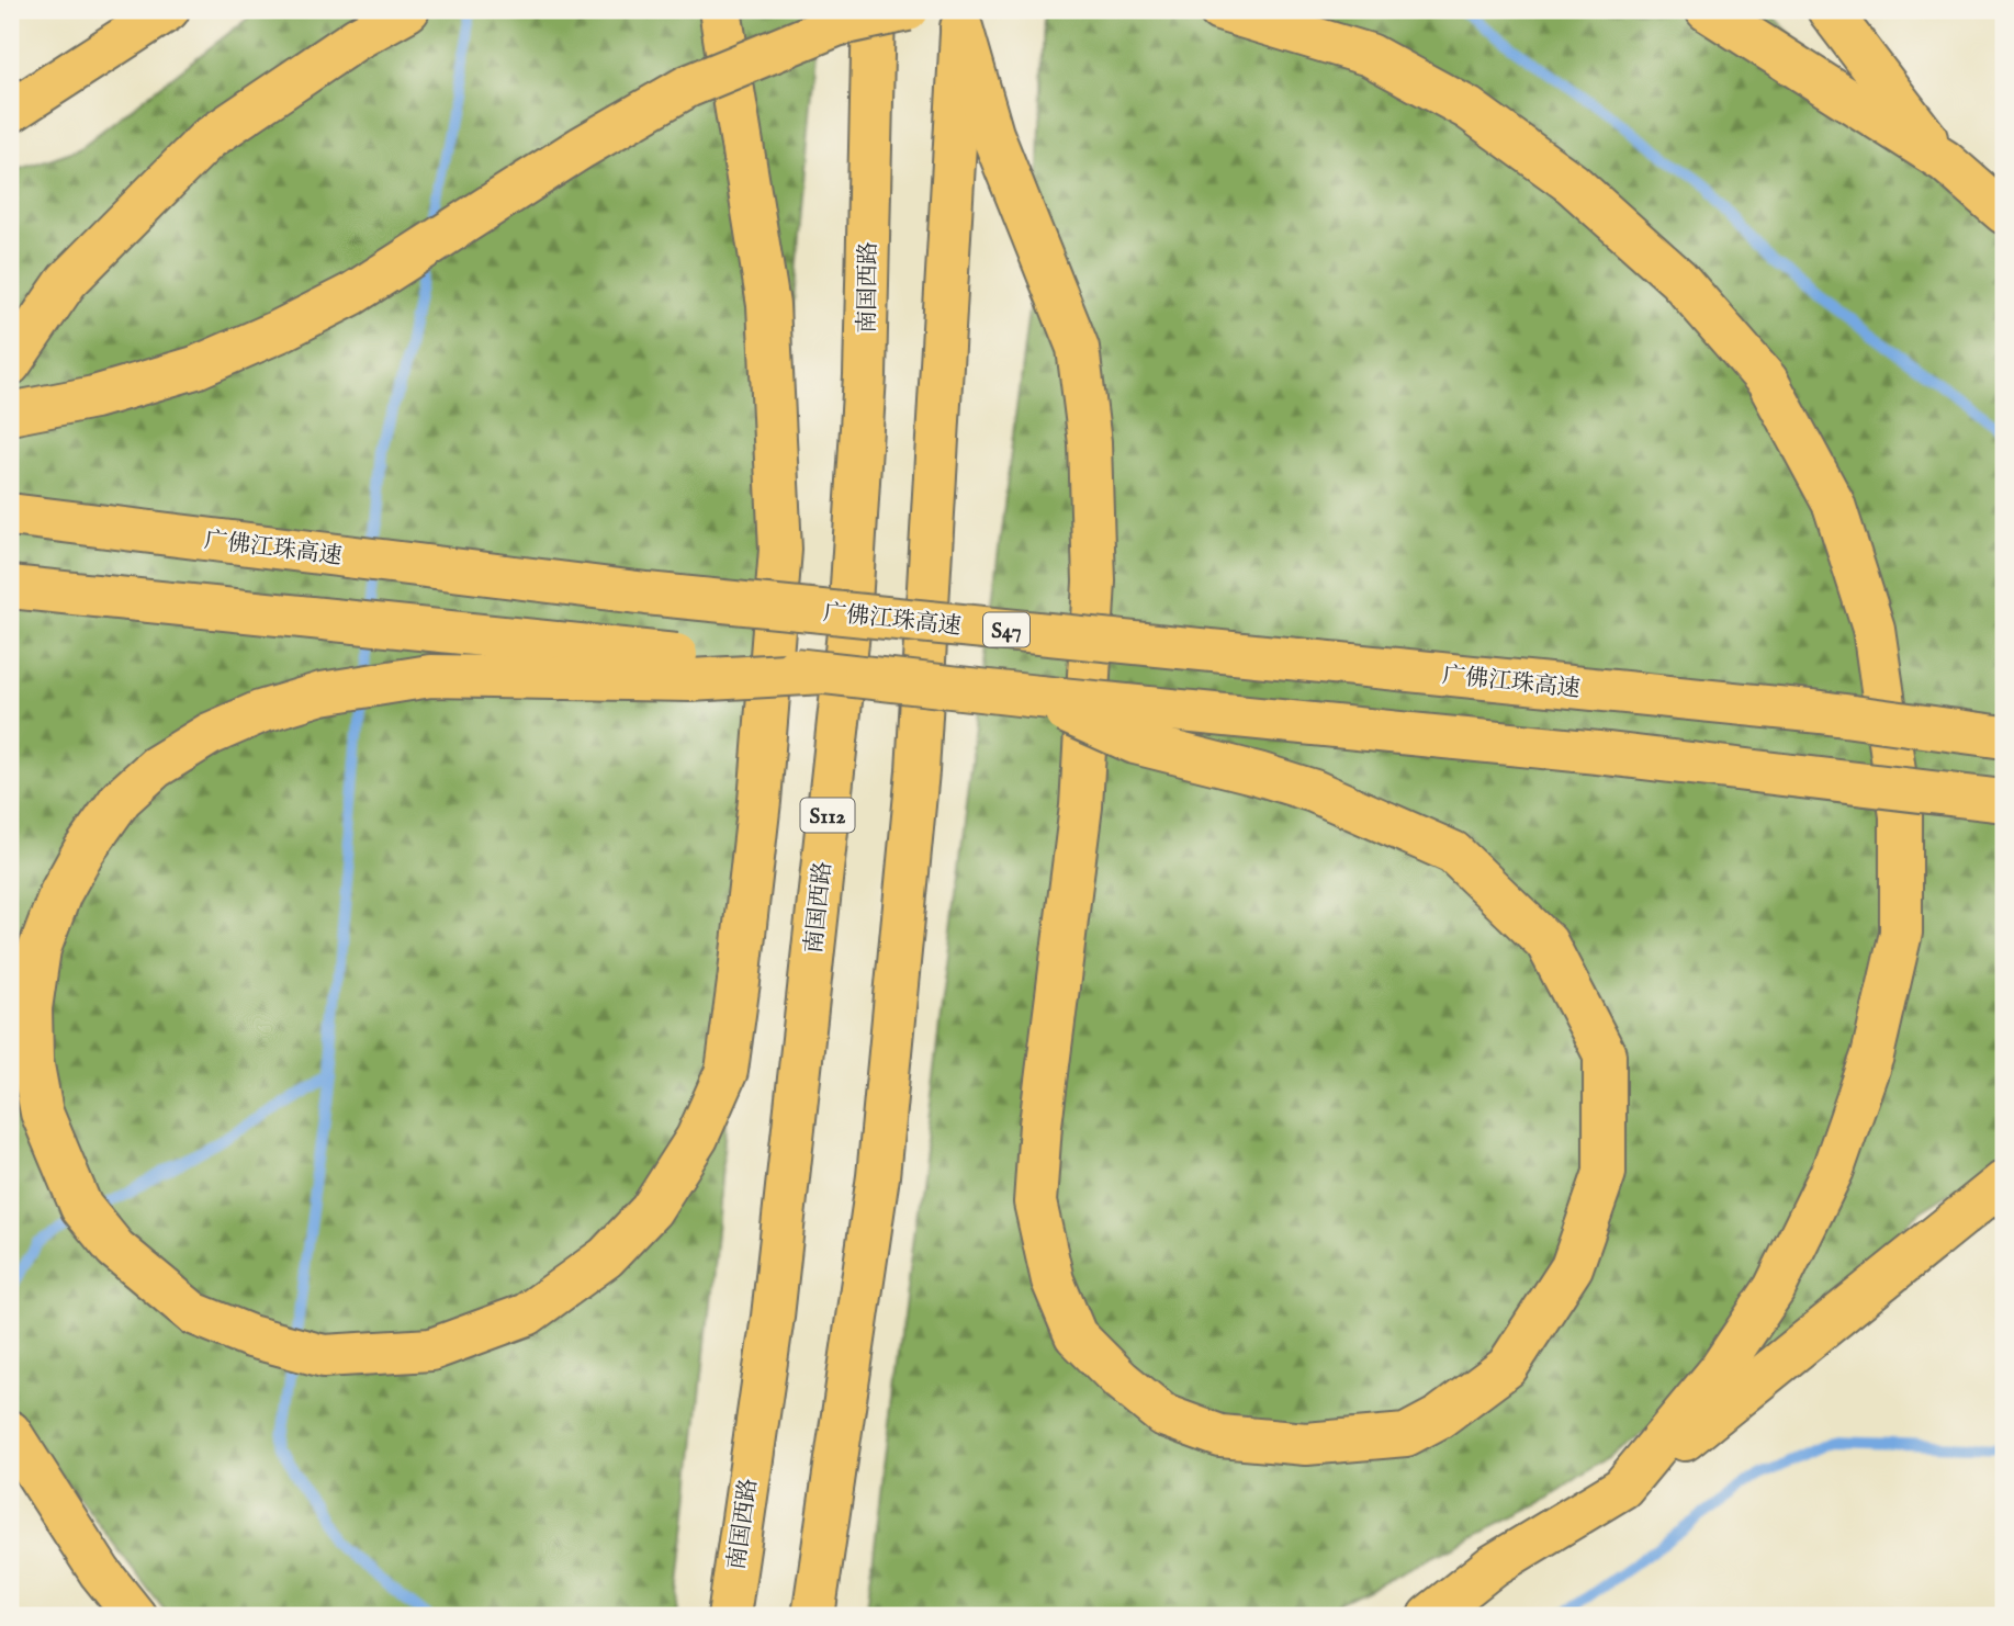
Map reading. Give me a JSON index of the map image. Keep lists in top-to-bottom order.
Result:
{
  "streets": {
    "main road": [
      "南国西路",
      "广佛江珠高速",
      "S47",
      "S112"
    ]
  }
}
